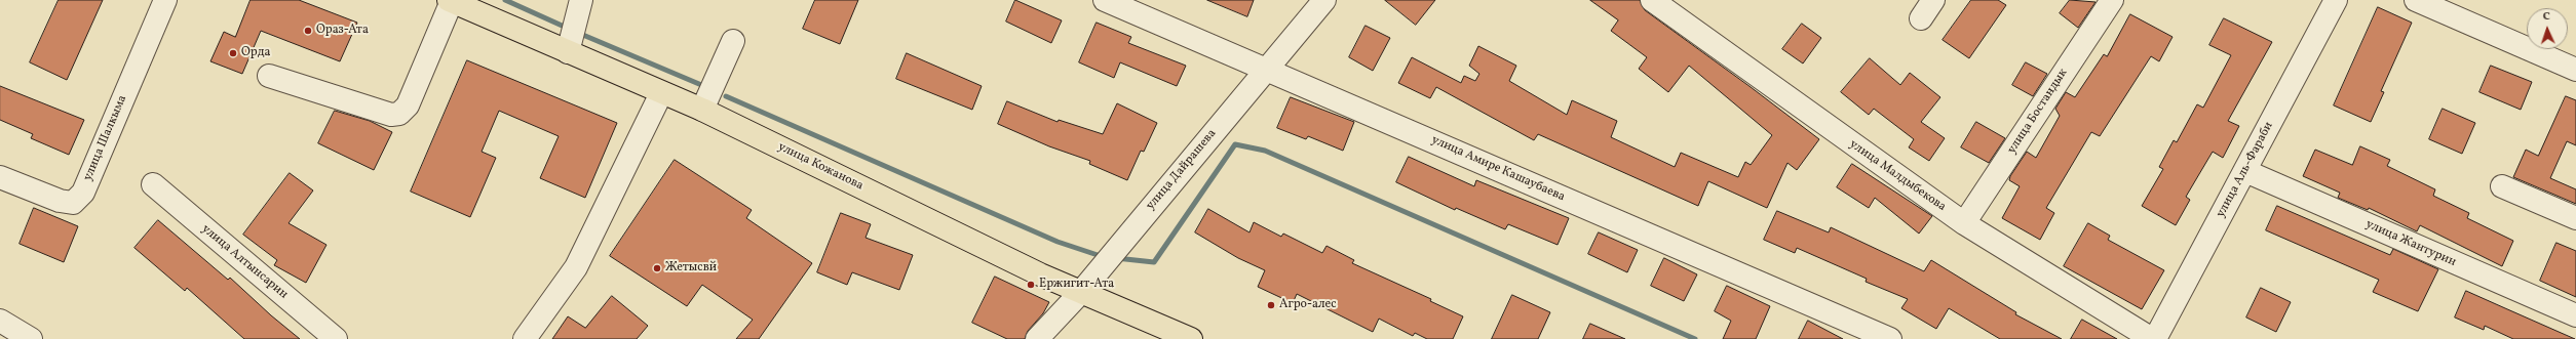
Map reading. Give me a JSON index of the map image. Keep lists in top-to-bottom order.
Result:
{
  "streets": {
    "main road": ["улица Кожанова"],
    "street": [
      "улица Бостандык",
      "улица Шалкыма",
      "улица Амире Кашаубаева",
      "улица Дайрашева",
      "улица Аль-Фараби",
      "улица Малдыбекова",
      "улица Жантурин",
      "улица Алтынсарин"
    ]
  },
  "crossings": [
    ["улица Бостандык", "улица Малдыбекова"],
    ["улица Кожанова", "улица Дайрашева"],
    ["улица Амире Кашаубаева", "улица Дайрашева"],
    ["улица Аль-Фараби", "улица Малдыбекова"],
    ["улица Аль-Фараби", "улица Жантурин"]
  ],
  "places": [
    "Ораз-Ата",
    "Орда",
    "Жетысвй",
    "Ержигит-Ата",
    "Агро-алес"
  ],
  "north": "top"
}
